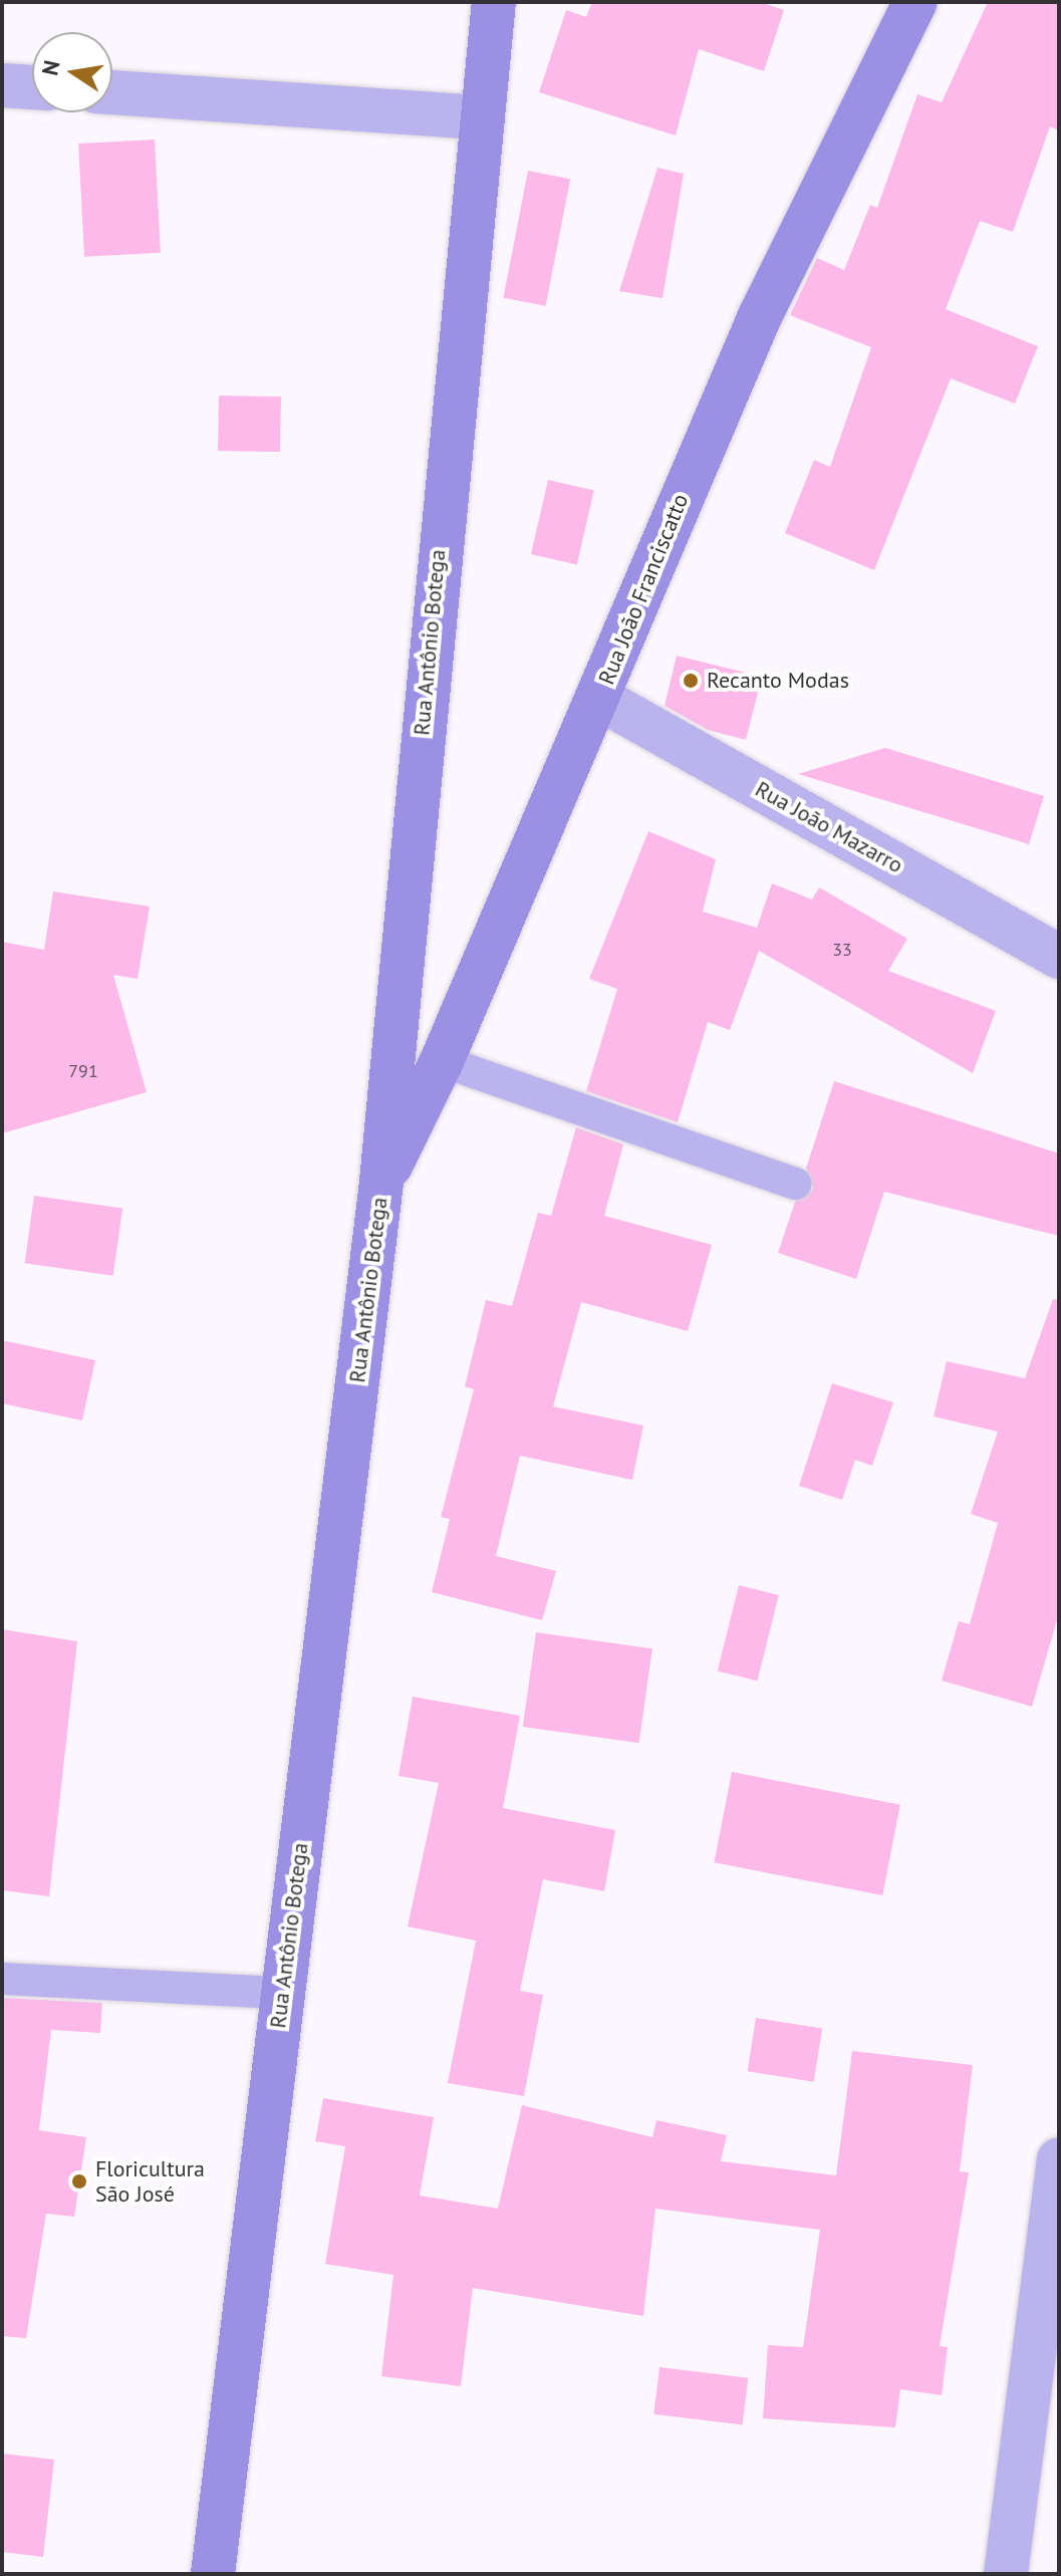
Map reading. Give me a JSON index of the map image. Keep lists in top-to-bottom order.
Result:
{
  "streets": {
    "street": ["Rua João Franciscatto", "Rua Antônio Botega", "Rua João Mazarro"]
  },
  "crossings": [
    ["Rua João Franciscatto", "Rua Antônio Botega"],
    ["Rua João Franciscatto", "Rua João Mazarro"]
  ],
  "places": ["Recanto Modas", "Floricultura São José"],
  "house_numbers": ["33", "791"],
  "north": "left"
}
